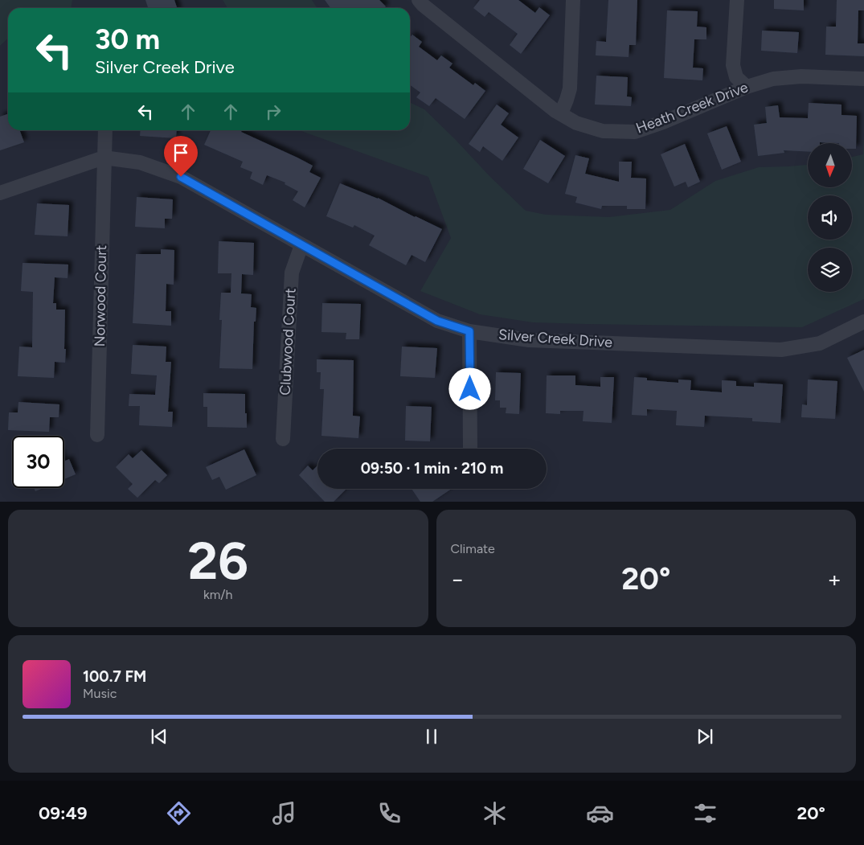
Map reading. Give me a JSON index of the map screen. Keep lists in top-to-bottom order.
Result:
{
  "streets": {
    "street": [
      "Heath Creek Drive",
      "Norwood Court",
      "Silver Creek Drive",
      "Clubwood Court"
    ]
  },
  "crossings": [
    ["Norwood Court", "Silver Creek Drive"],
    ["Silver Creek Drive", "Clubwood Court"]
  ],
  "north": "bottom",
  "page": {
    "turn": ["30 m", "Silver Creek Drive"],
    "limit": "30",
    "trip": "09:50 · 1 min · 210 m",
    "tile": [
      ["26", "km/h"],
      "Climate"
    ],
    "heat": ["−", "20°", "+"],
    "song": ["100.7 FM", "Music"],
    "tabs": ["09:49", "20°"]
  }
}
